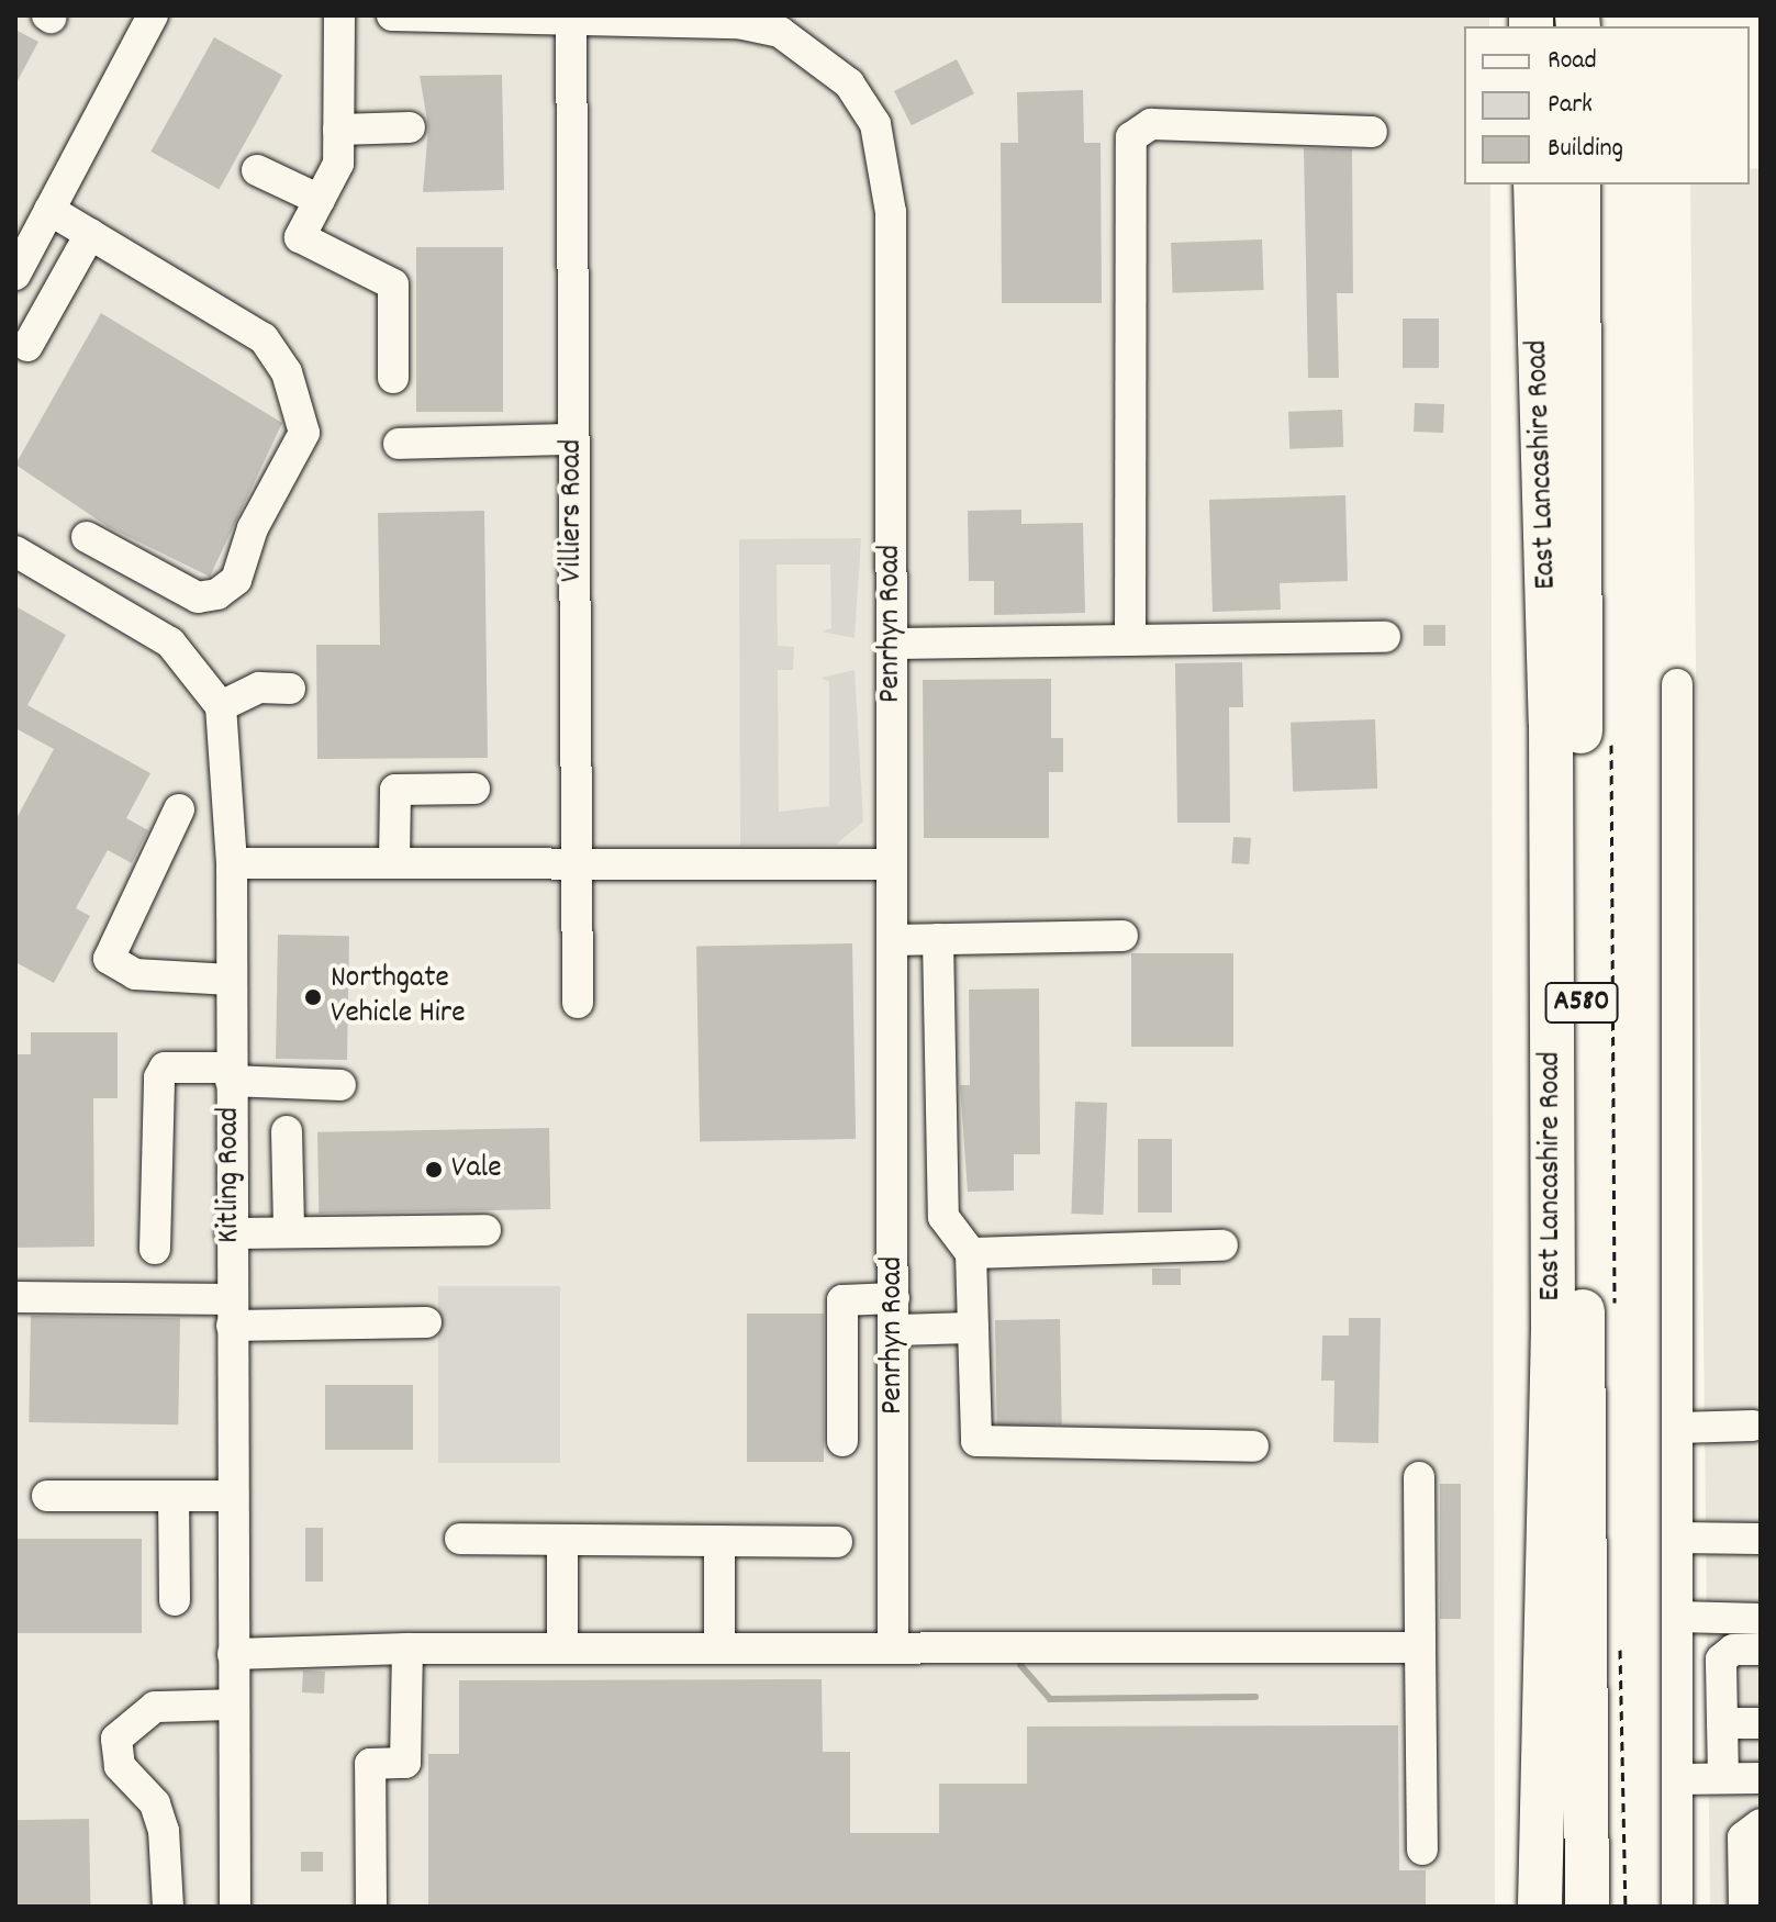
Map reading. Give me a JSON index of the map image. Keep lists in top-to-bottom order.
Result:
{
  "streets": {
    "highway": ["East Lancashire Road", "A580"],
    "street": ["Villiers Road", "Penrhyn Road", "Kitling Road"]
  },
  "crossings": [
    ["Villiers Road", "Penrhyn Road"]
  ],
  "places": ["Northgate Vehicle Hire", "Vale"],
  "legend": ["Road", "Park", "Building"]
}
